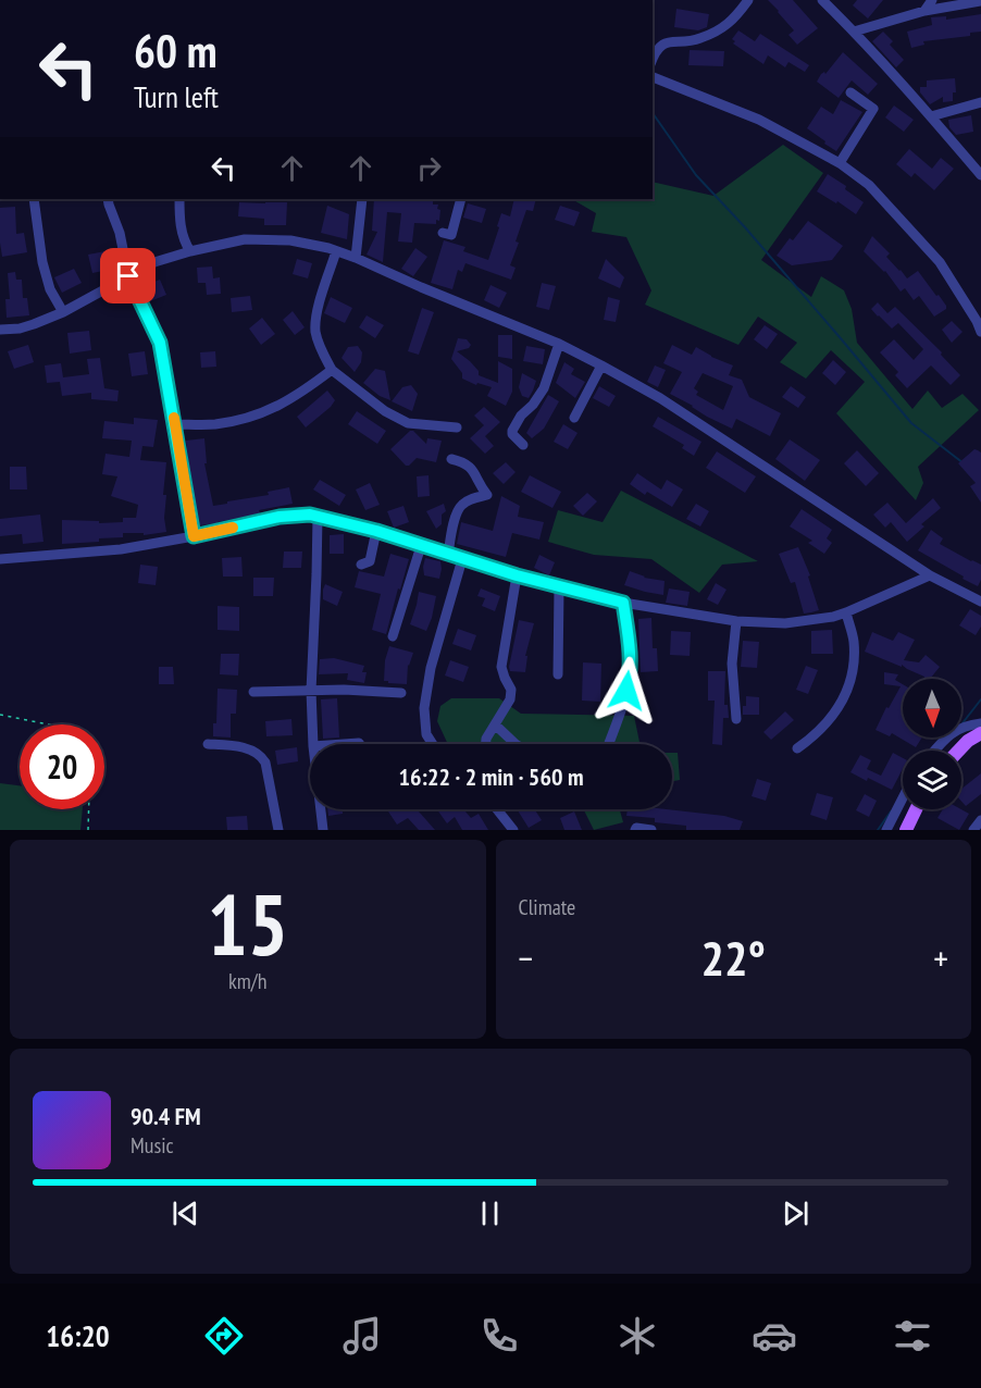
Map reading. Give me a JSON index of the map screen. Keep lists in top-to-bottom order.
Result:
{
  "north": "bottom",
  "page": {
    "turn": ["60 m", "Turn left"],
    "limit": "20",
    "trip": "16:22 · 2 min · 560 m",
    "tile": [
      ["15", "km/h"],
      "Climate"
    ],
    "heat": ["−", "22°", "+"],
    "song": ["90.4 FM", "Music"],
    "tabs": "16:20"
  }
}
